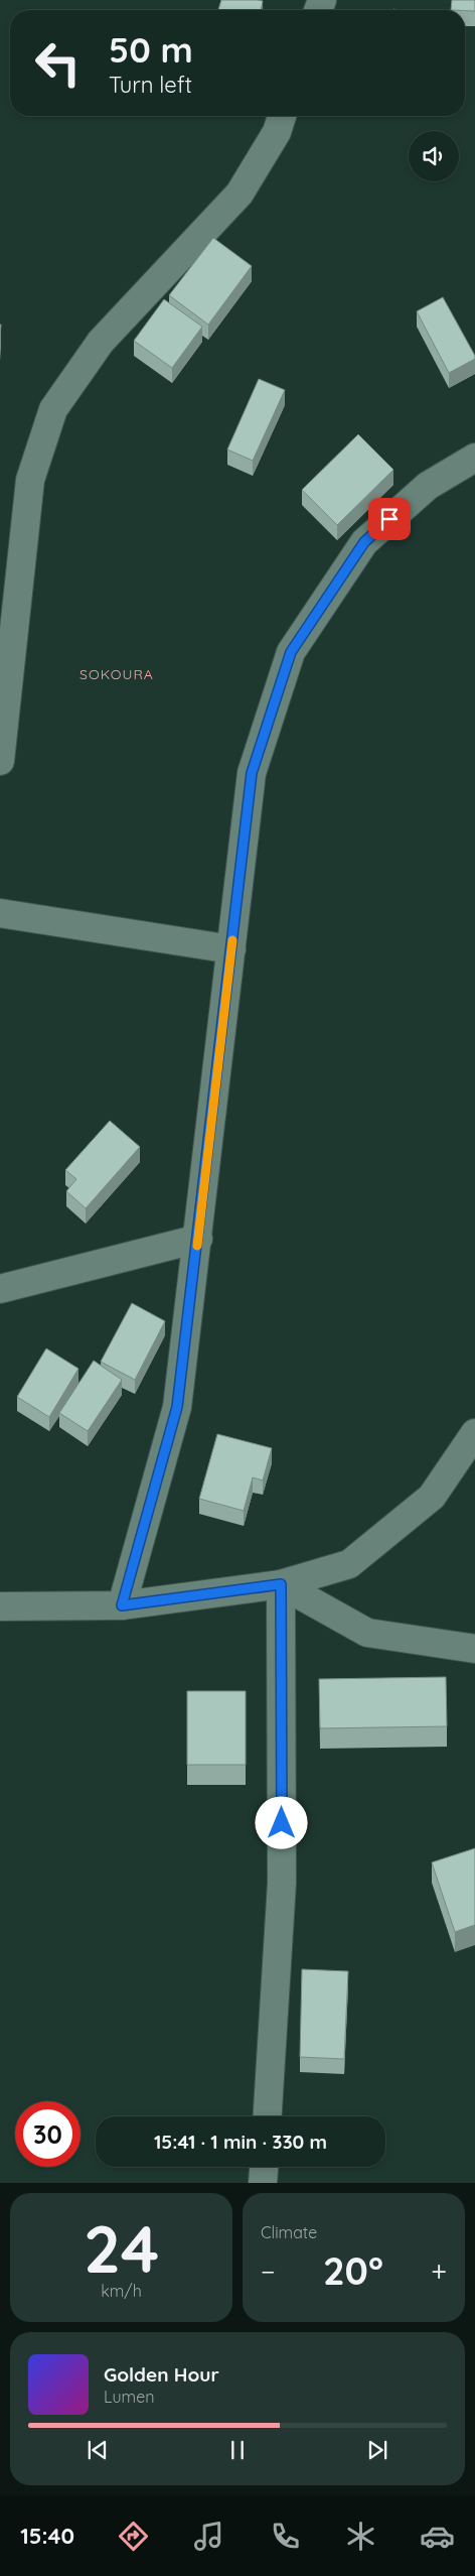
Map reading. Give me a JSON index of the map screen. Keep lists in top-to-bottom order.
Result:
{
  "districts": ["SOKOURA"],
  "page": {
    "turn": ["50 m", "Turn left"],
    "limit": "30",
    "trip": "15:41 · 1 min · 330 m",
    "tile": [
      ["24", "km/h"],
      "Climate"
    ],
    "heat": ["−", "20°", "+"],
    "song": ["Golden Hour", "Lumen"],
    "tabs": "15:40"
  }
}
